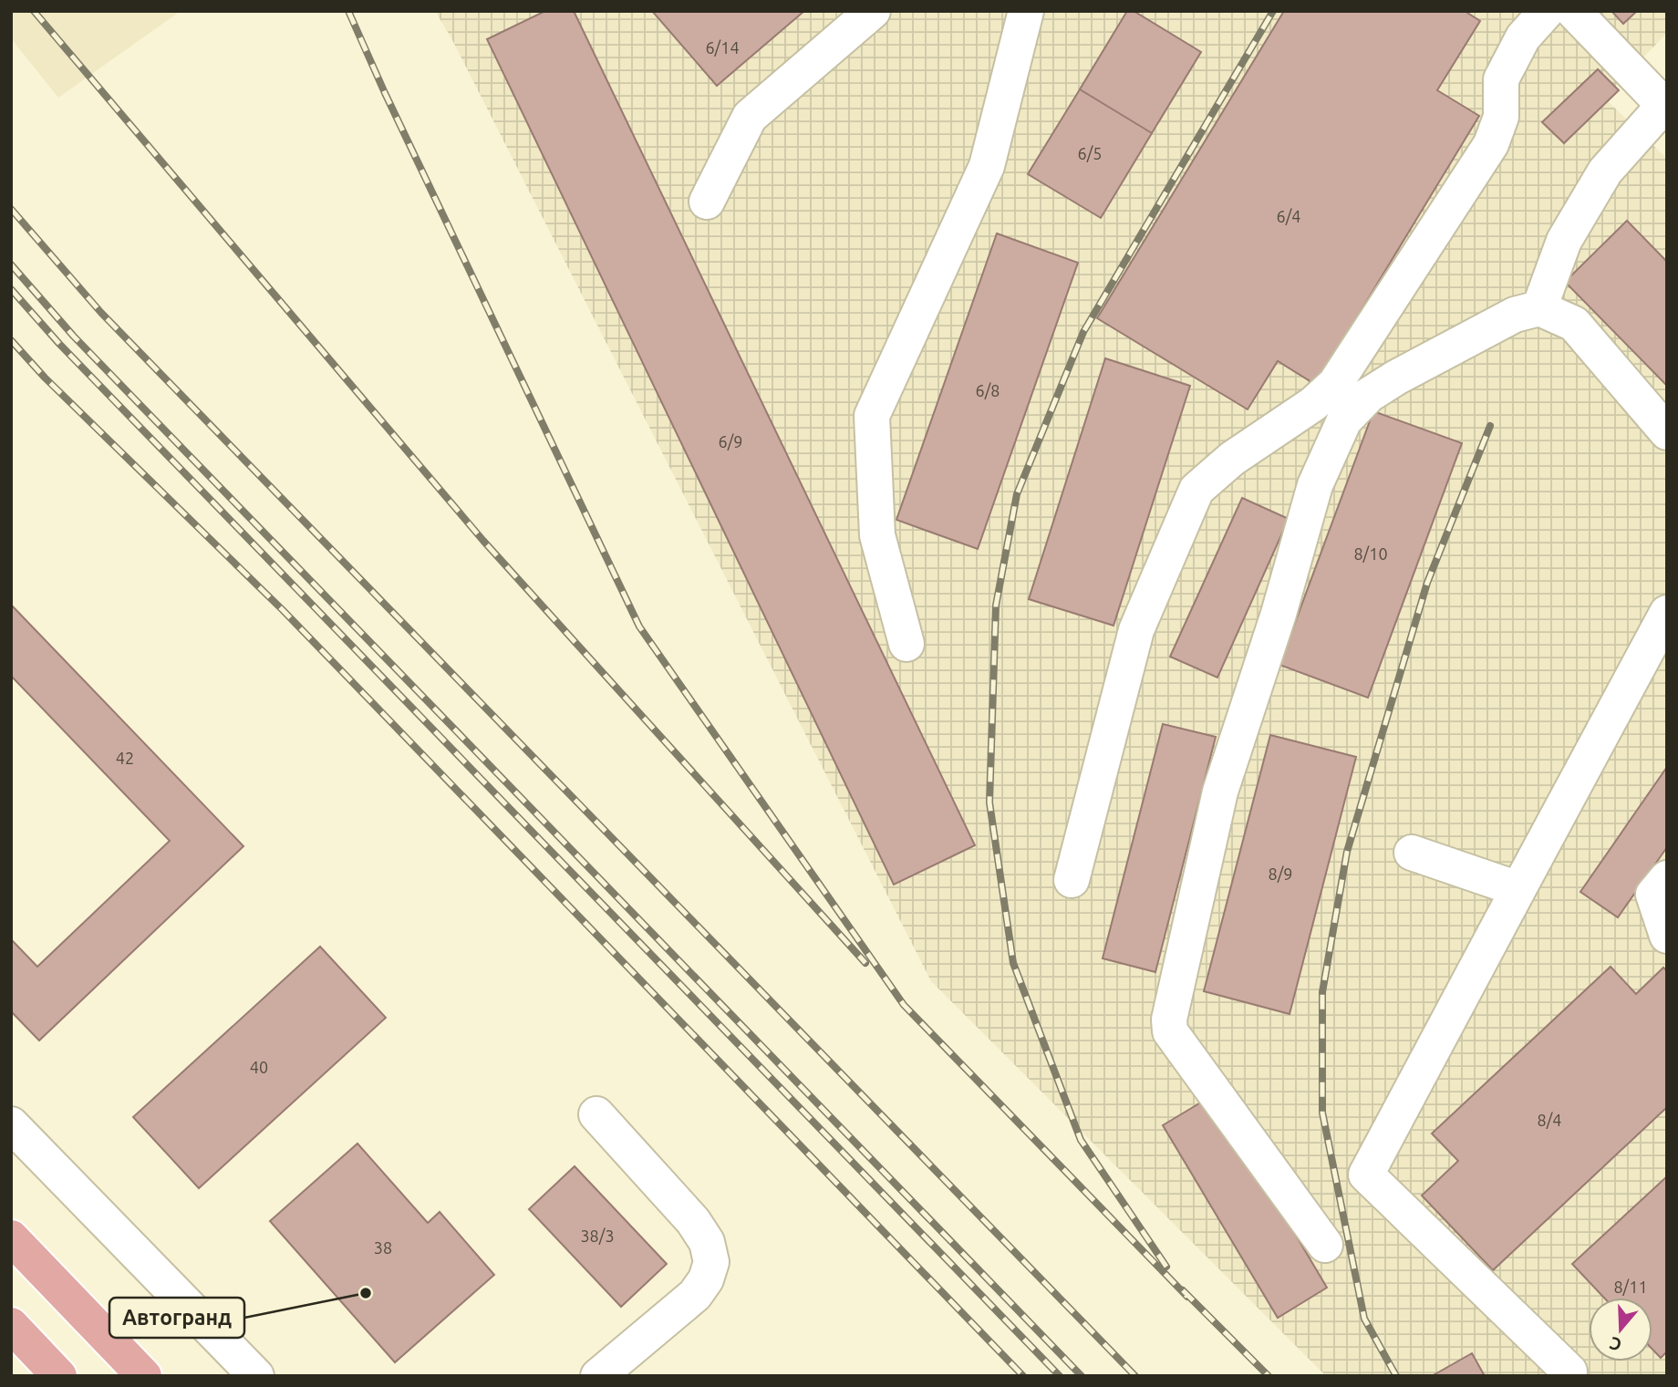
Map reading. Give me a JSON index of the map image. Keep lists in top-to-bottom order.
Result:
{
  "places": ["Автогранд"],
  "house_numbers": [
    "6/14",
    "6/5",
    "6/4",
    "6/8",
    "6/9",
    "8/10",
    "42",
    "8/9",
    "40",
    "8/4",
    "38/3",
    "38",
    "8/11"
  ],
  "north": "bottom"
}
